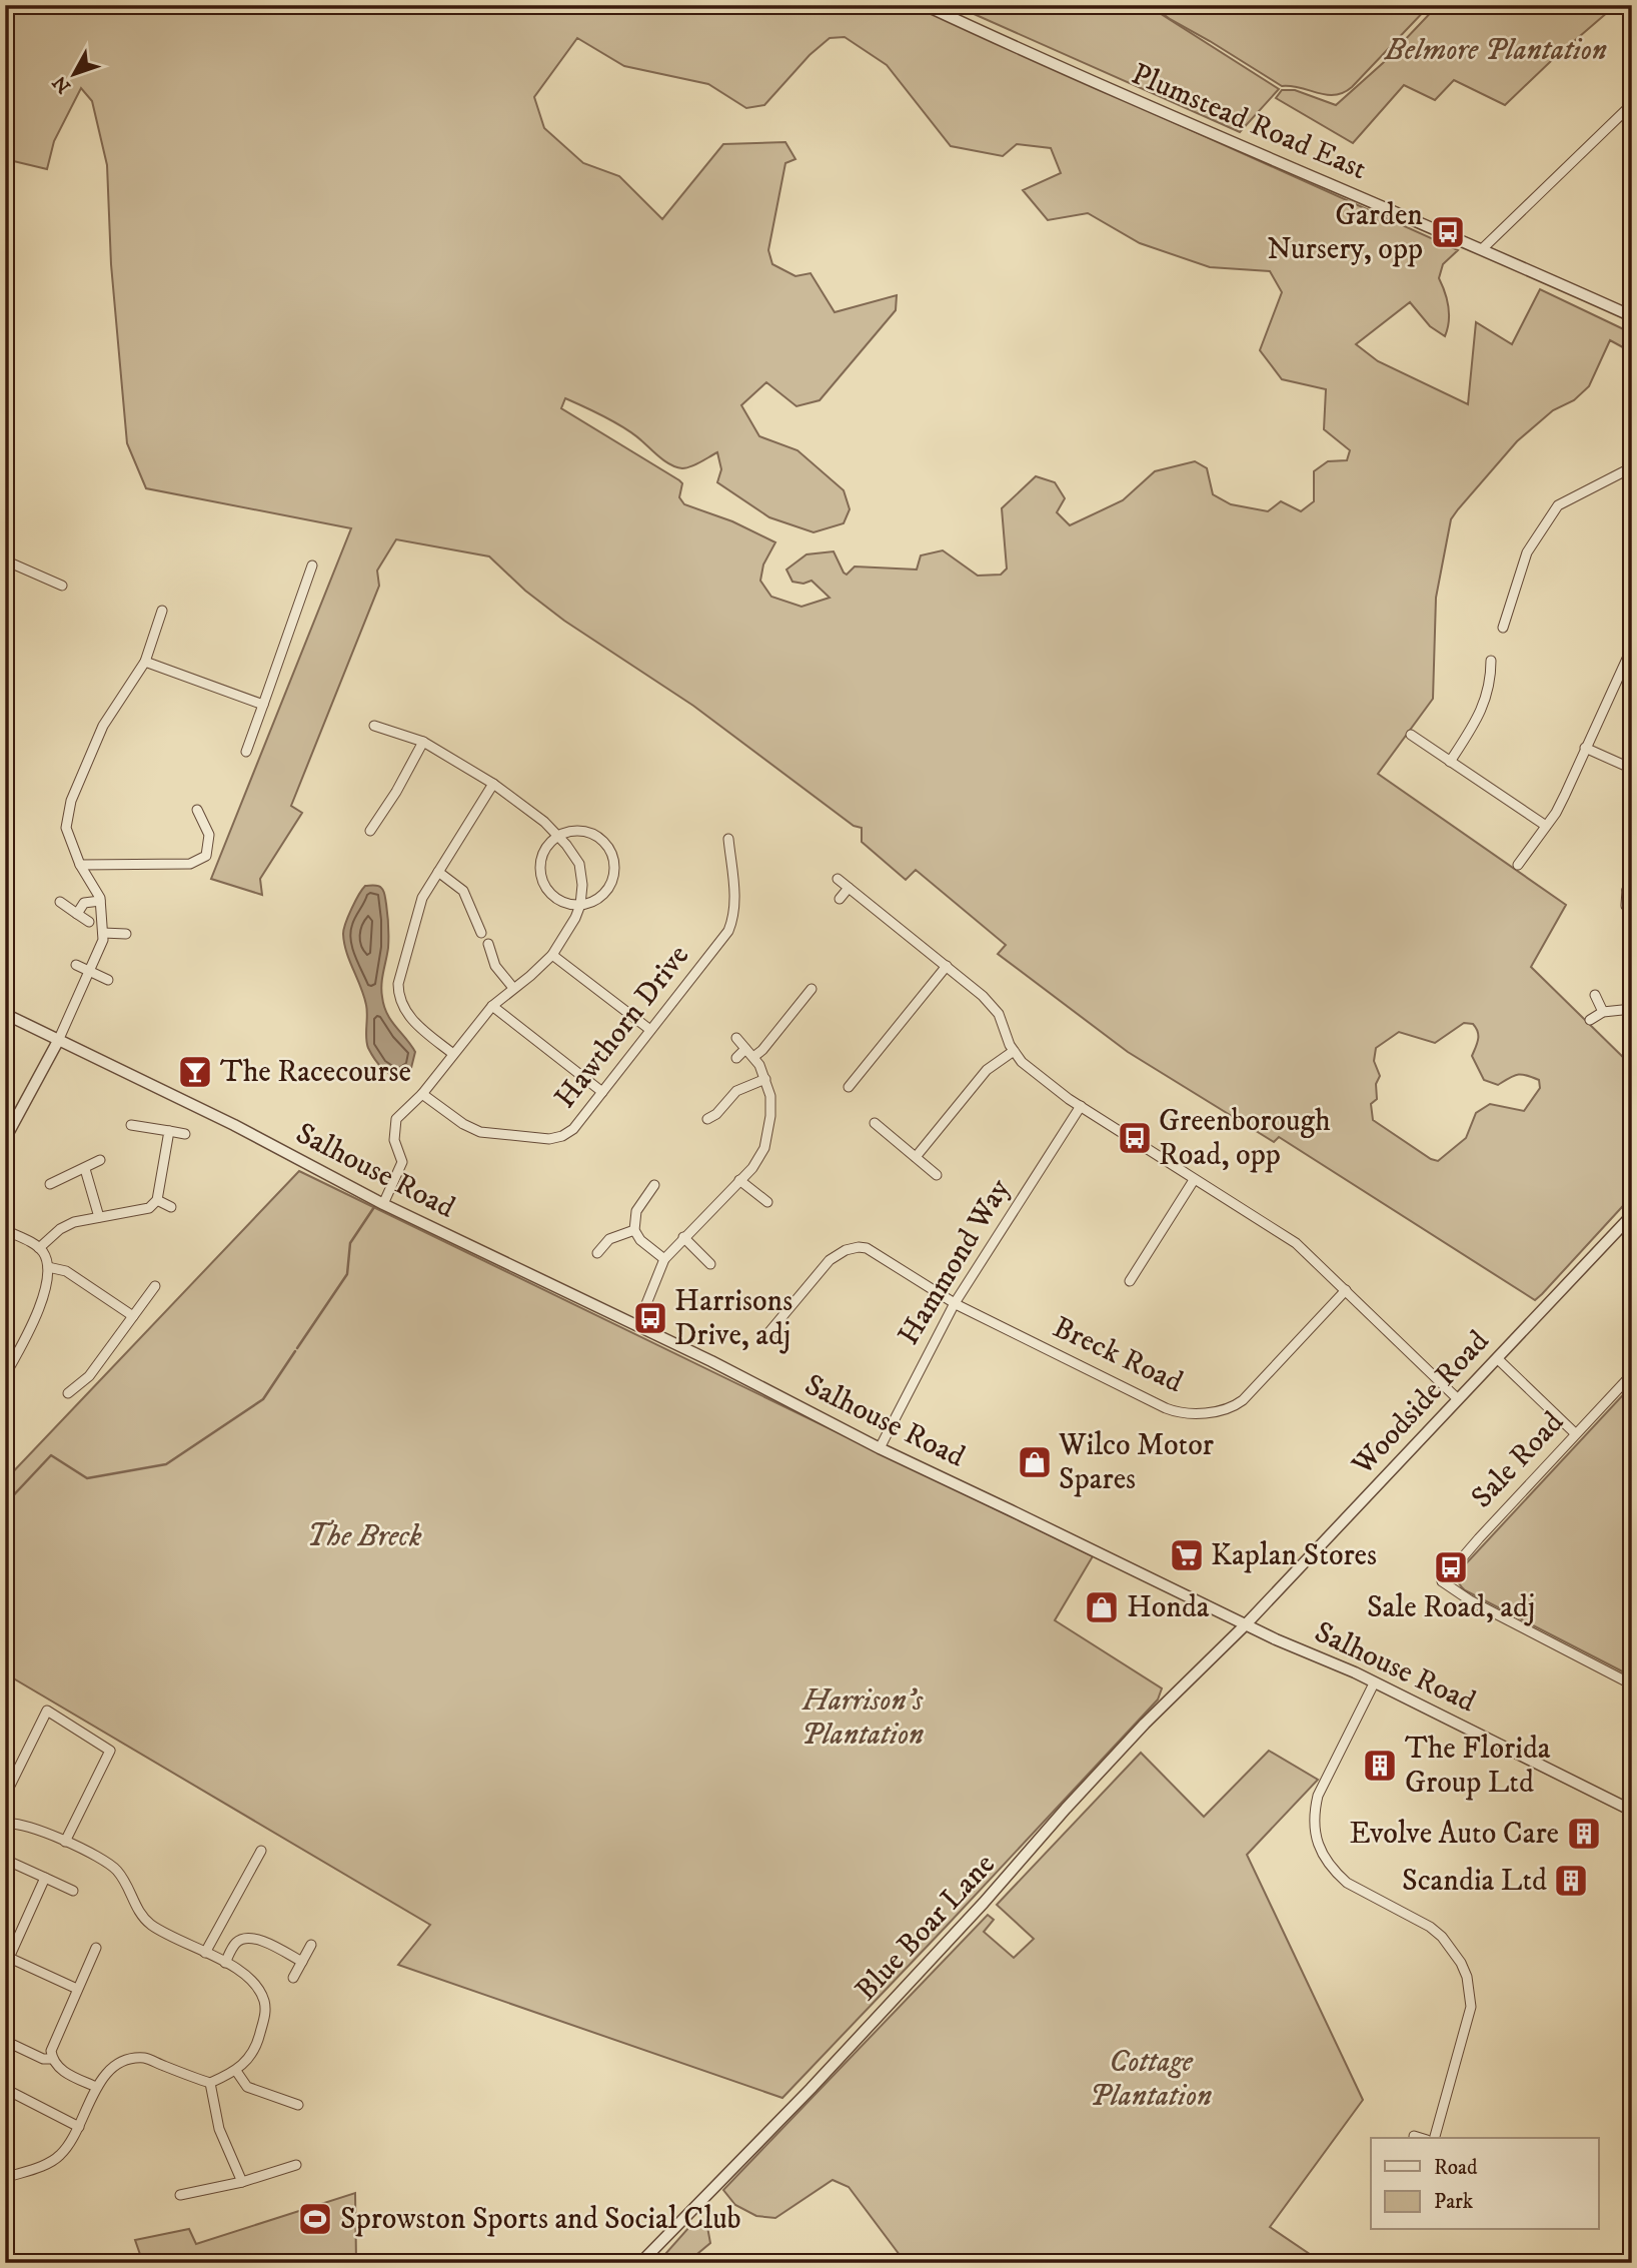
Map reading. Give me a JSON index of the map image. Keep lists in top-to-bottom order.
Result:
{
  "streets": {
    "street": [
      "Plumstead Road East",
      "Hawthorn Drive",
      "Salhouse Road",
      "Hammond Way",
      "Breck Road",
      "Woodside Road",
      "Sale Road",
      "Blue Boar Lane"
    ]
  },
  "crossings": [
    ["Salhouse Road", "Hammond Way"],
    ["Salhouse Road", "Woodside Road"],
    ["Salhouse Road", "Blue Boar Lane"],
    ["Hammond Way", "Breck Road"],
    ["Woodside Road", "Blue Boar Lane"]
  ],
  "parks": [
    "Belmore Plantation",
    "The Breck",
    "Harrison's Plantation",
    "Cottage Plantation"
  ],
  "places": {
    "bus stop": [
      "Garden Nursery, opp",
      "Greenborough Road, opp",
      "Harrisons Drive, adj",
      "Sale Road, adj"
    ],
    "bar": ["The Racecourse"],
    "shop": ["Wilco Motor Spares", "Honda"],
    "supermarket": ["Kaplan Stores"],
    "building": ["The Florida Group Ltd", "Evolve Auto Care", "Scandia Ltd"],
    "sports": ["Sprowston Sports and Social Club"]
  },
  "legend": ["Road", "Park"],
  "north": "bottom left"
}
